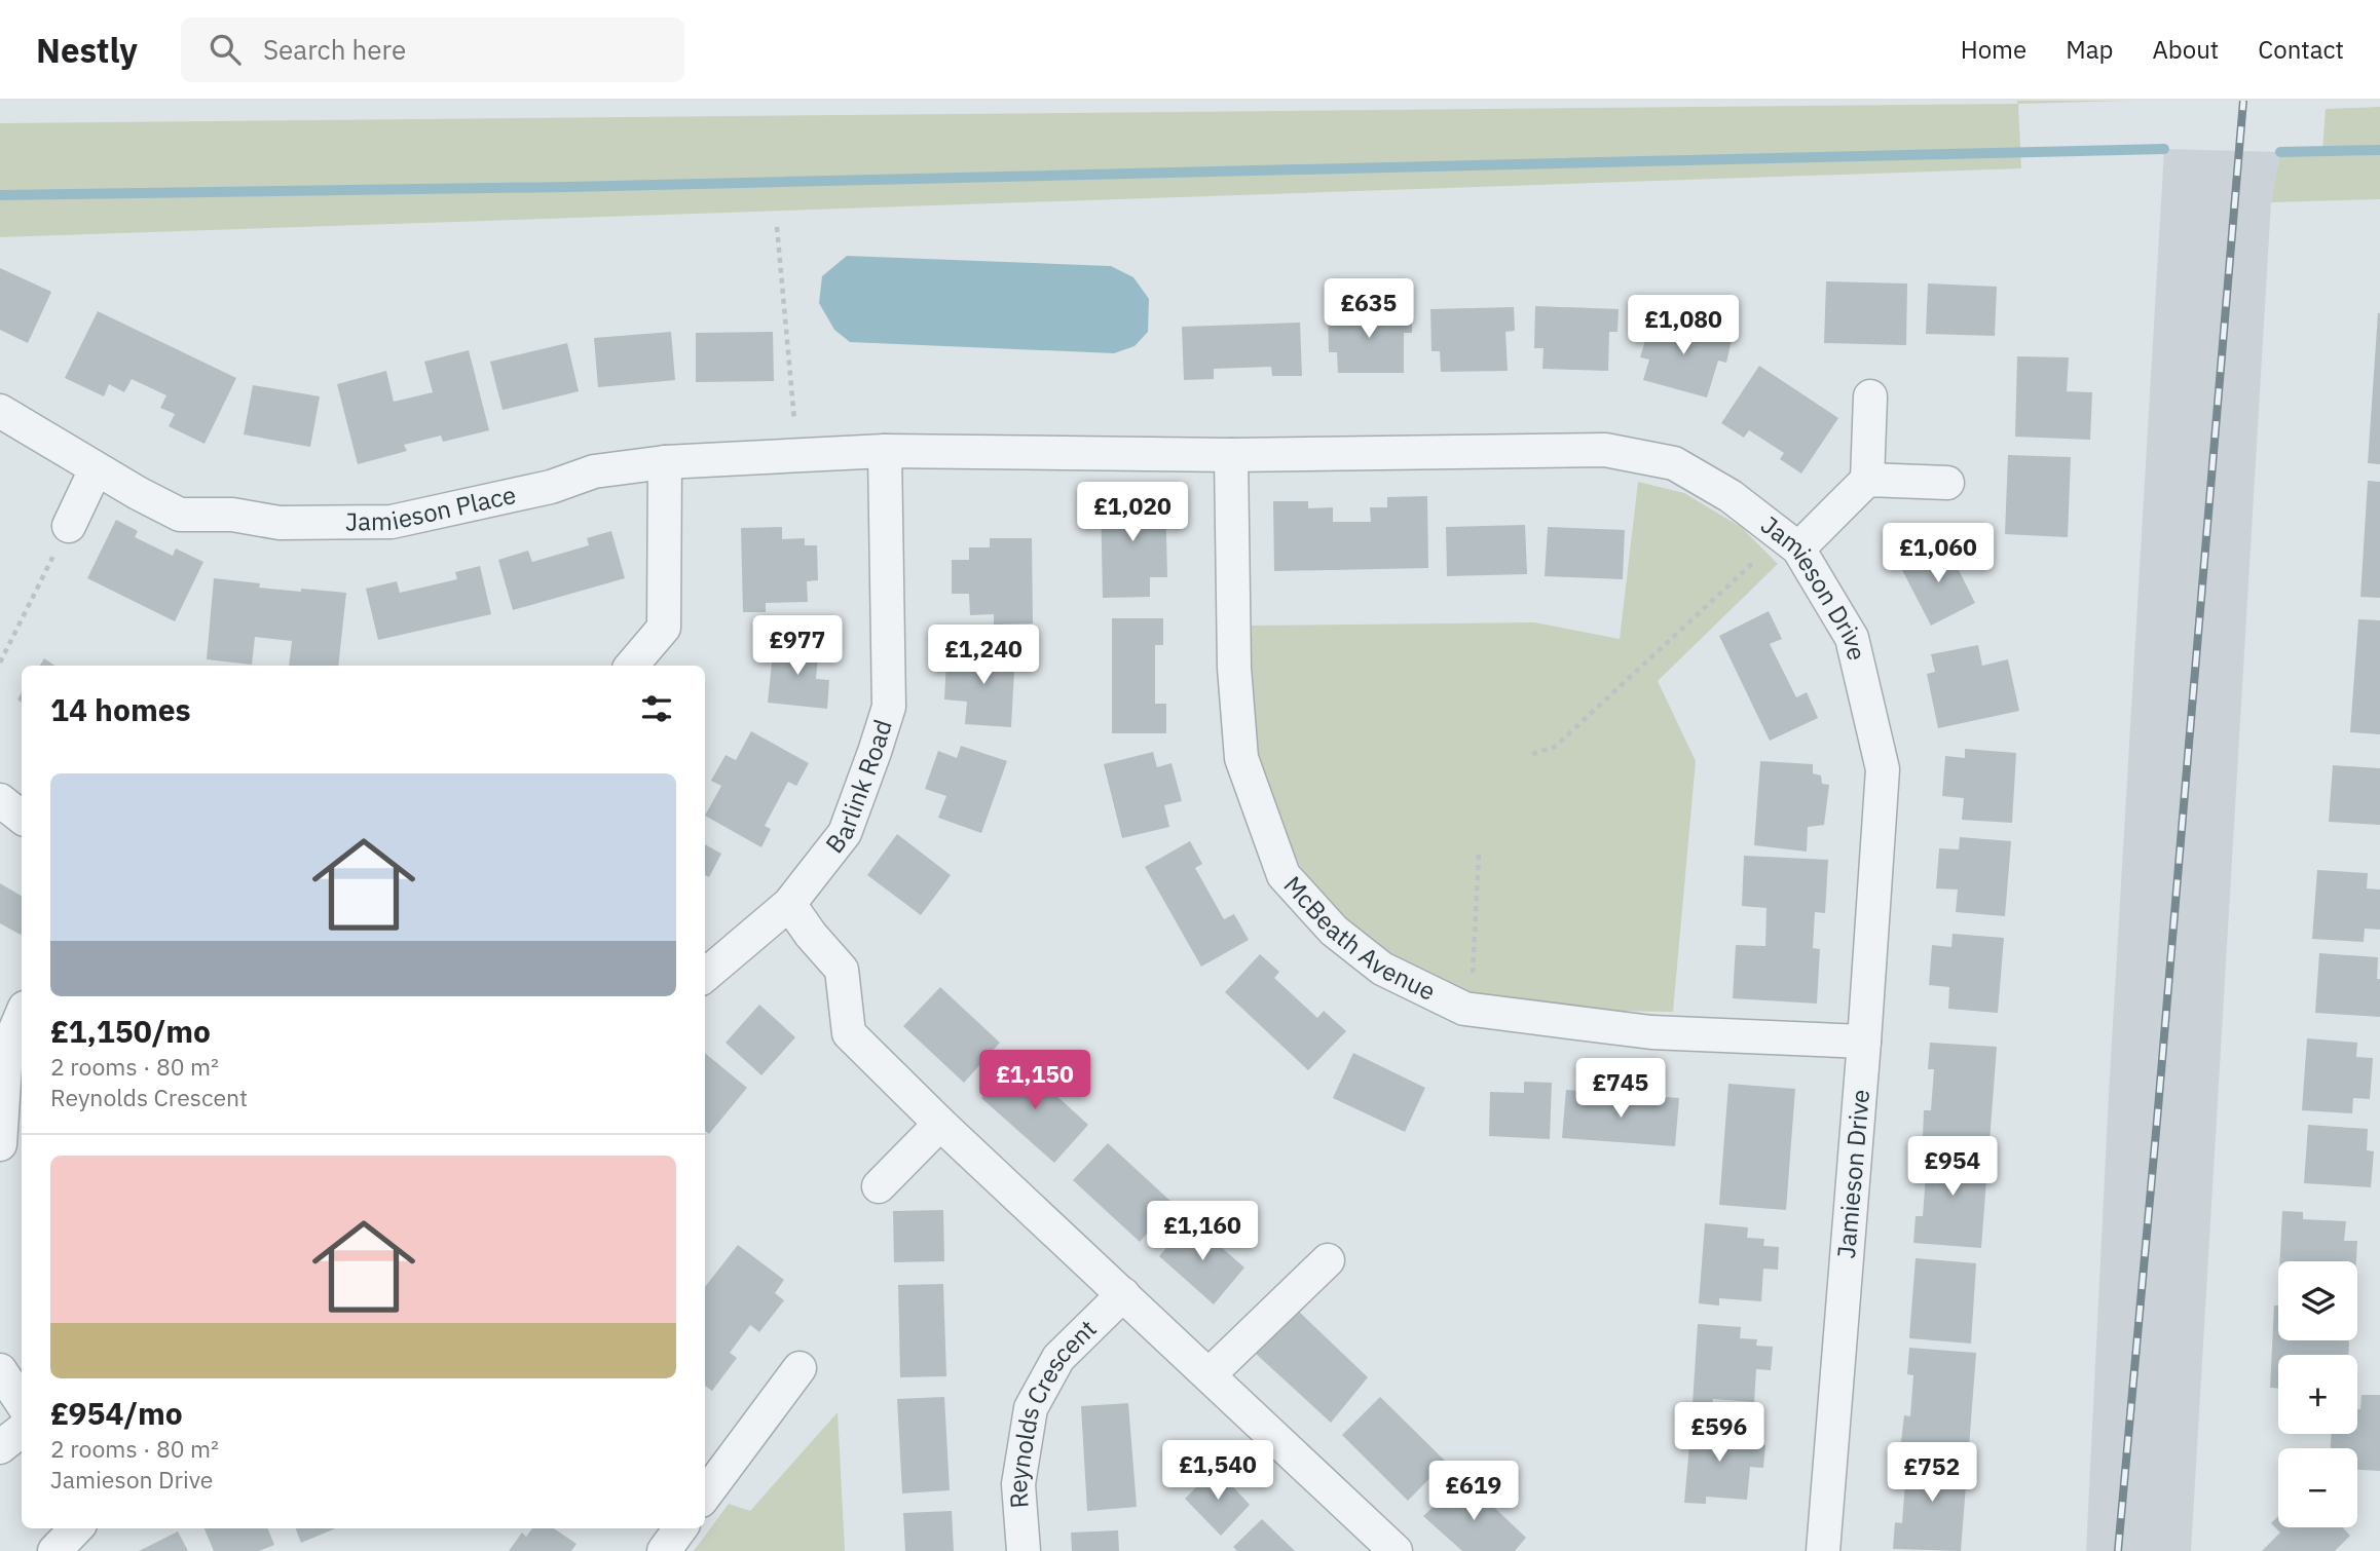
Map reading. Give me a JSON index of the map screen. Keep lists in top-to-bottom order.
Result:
{
  "streets": {
    "street": [
      "Jamieson Place",
      "Jamieson Drive",
      "Barlink Road",
      "McBeath Avenue",
      "Reynolds Crescent"
    ]
  },
  "crossings": [
    ["Jamieson Place", "Jamieson Drive"],
    ["Jamieson Place", "Barlink Road"],
    ["Jamieson Drive", "Barlink Road"],
    ["Jamieson Drive", "McBeath Avenue"],
    ["Barlink Road", "Reynolds Crescent"]
  ],
  "page": {
    "header": "Nestly",
    "search": "Search here",
    "nav": [
      "Home",
      "Map",
      "About",
      "Contact"
    ],
    "price": [
      "£635",
      "£1,080",
      "£1,020",
      "£1,060",
      "£977",
      "£1,240",
      "£1,150",
      "£745",
      "£954",
      "£1,160",
      "£596",
      "£1,540",
      "£752",
      "£619"
    ],
    "heading": "14 homes",
    "list": [
      {
        "name": "£1,150/mo",
        "note": "2 rooms · 80 m² · Reynolds Crescent"
      },
      {
        "name": "£954/mo",
        "note": "2 rooms · 80 m² · Jamieson Drive"
      }
    ],
    "map_buttons": ["+", "−"]
  }
}
